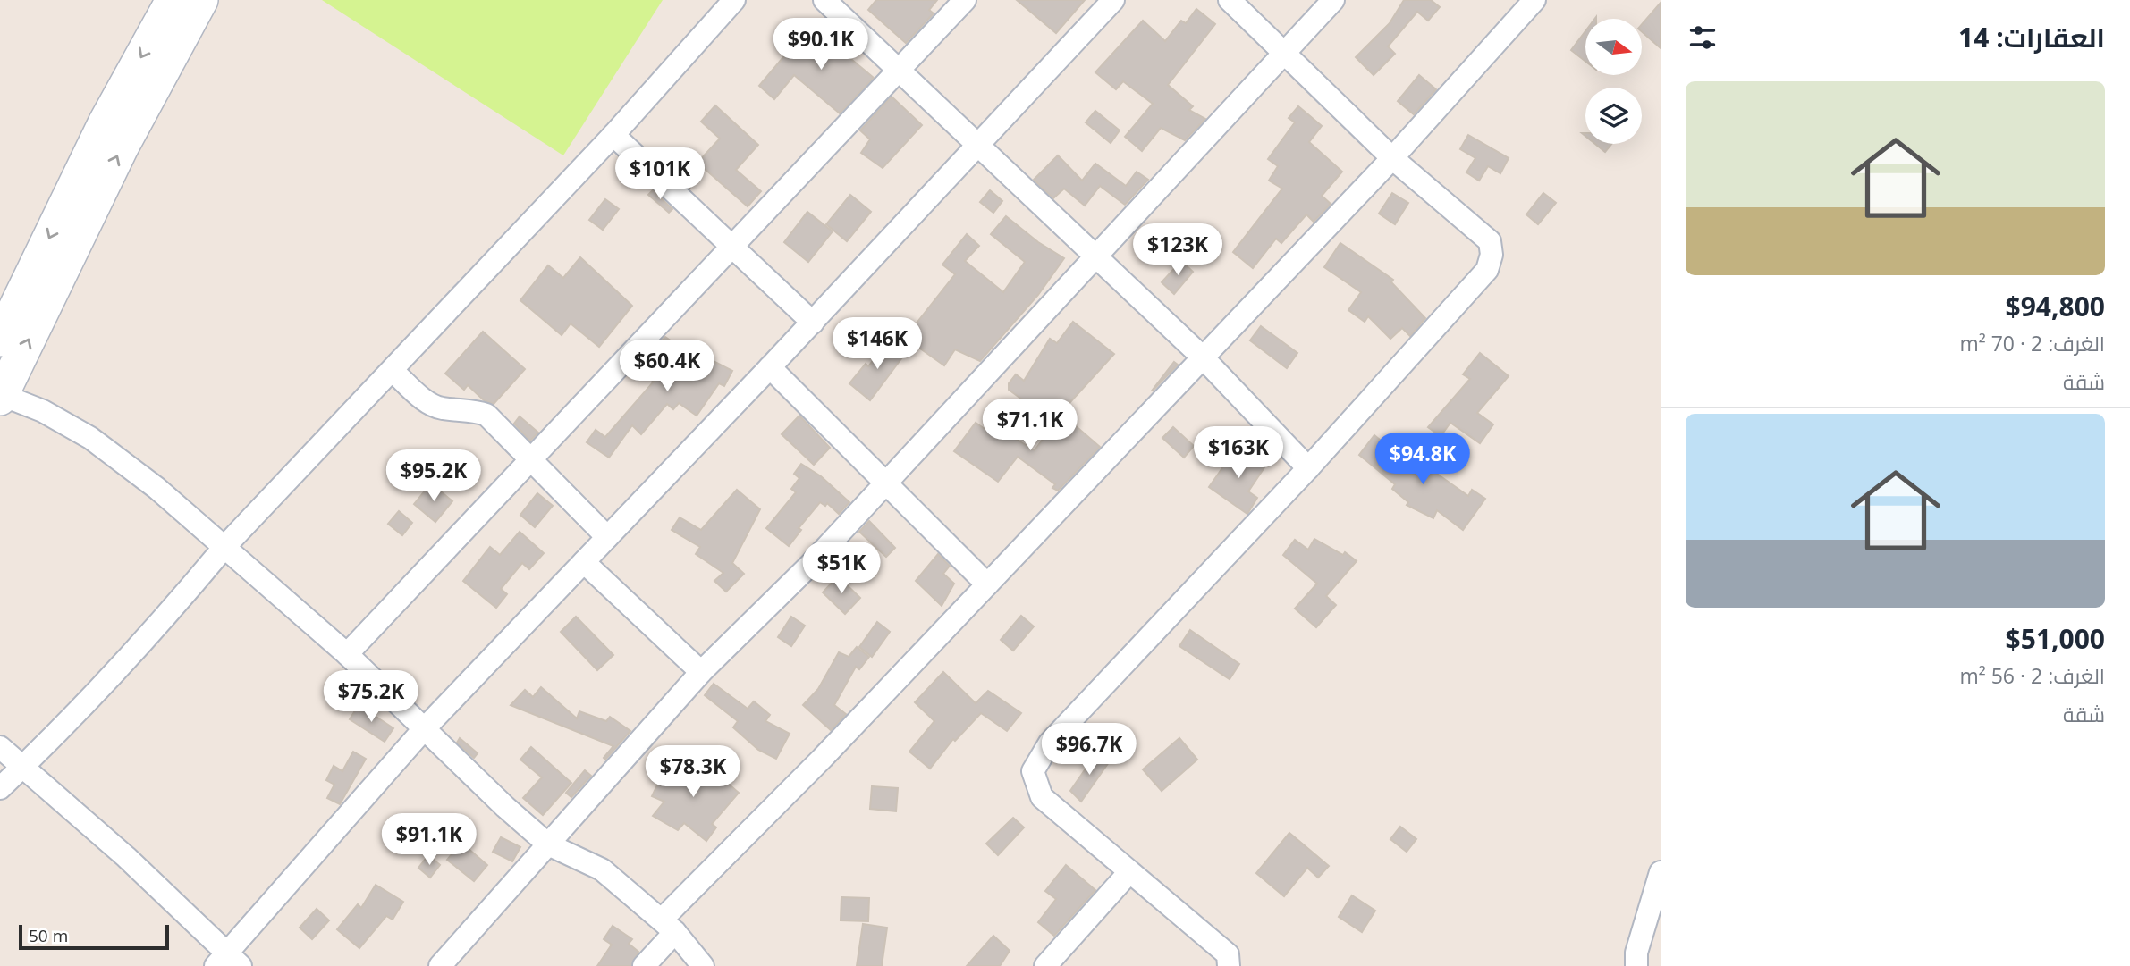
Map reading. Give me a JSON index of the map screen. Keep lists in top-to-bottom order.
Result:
{
  "scale_bar": "50 m",
  "north": "right",
  "page": {
    "heading": "العقارات: 14",
    "price": [
      "$90.1K",
      "$101K",
      "$123K",
      "$146K",
      "$60.4K",
      "$71.1K",
      "$163K",
      "$94.8K",
      "$95.2K",
      "$51K",
      "$75.2K",
      "$96.7K",
      "$78.3K",
      "$91.1K"
    ],
    "list": [
      {
        "name": "$94,800",
        "note": "الغرف: 2 · 70 m² · شقة"
      },
      {
        "name": "$51,000",
        "note": "الغرف: 2 · 56 m² · شقة"
      }
    ],
    "scale": "50 m"
  }
}
